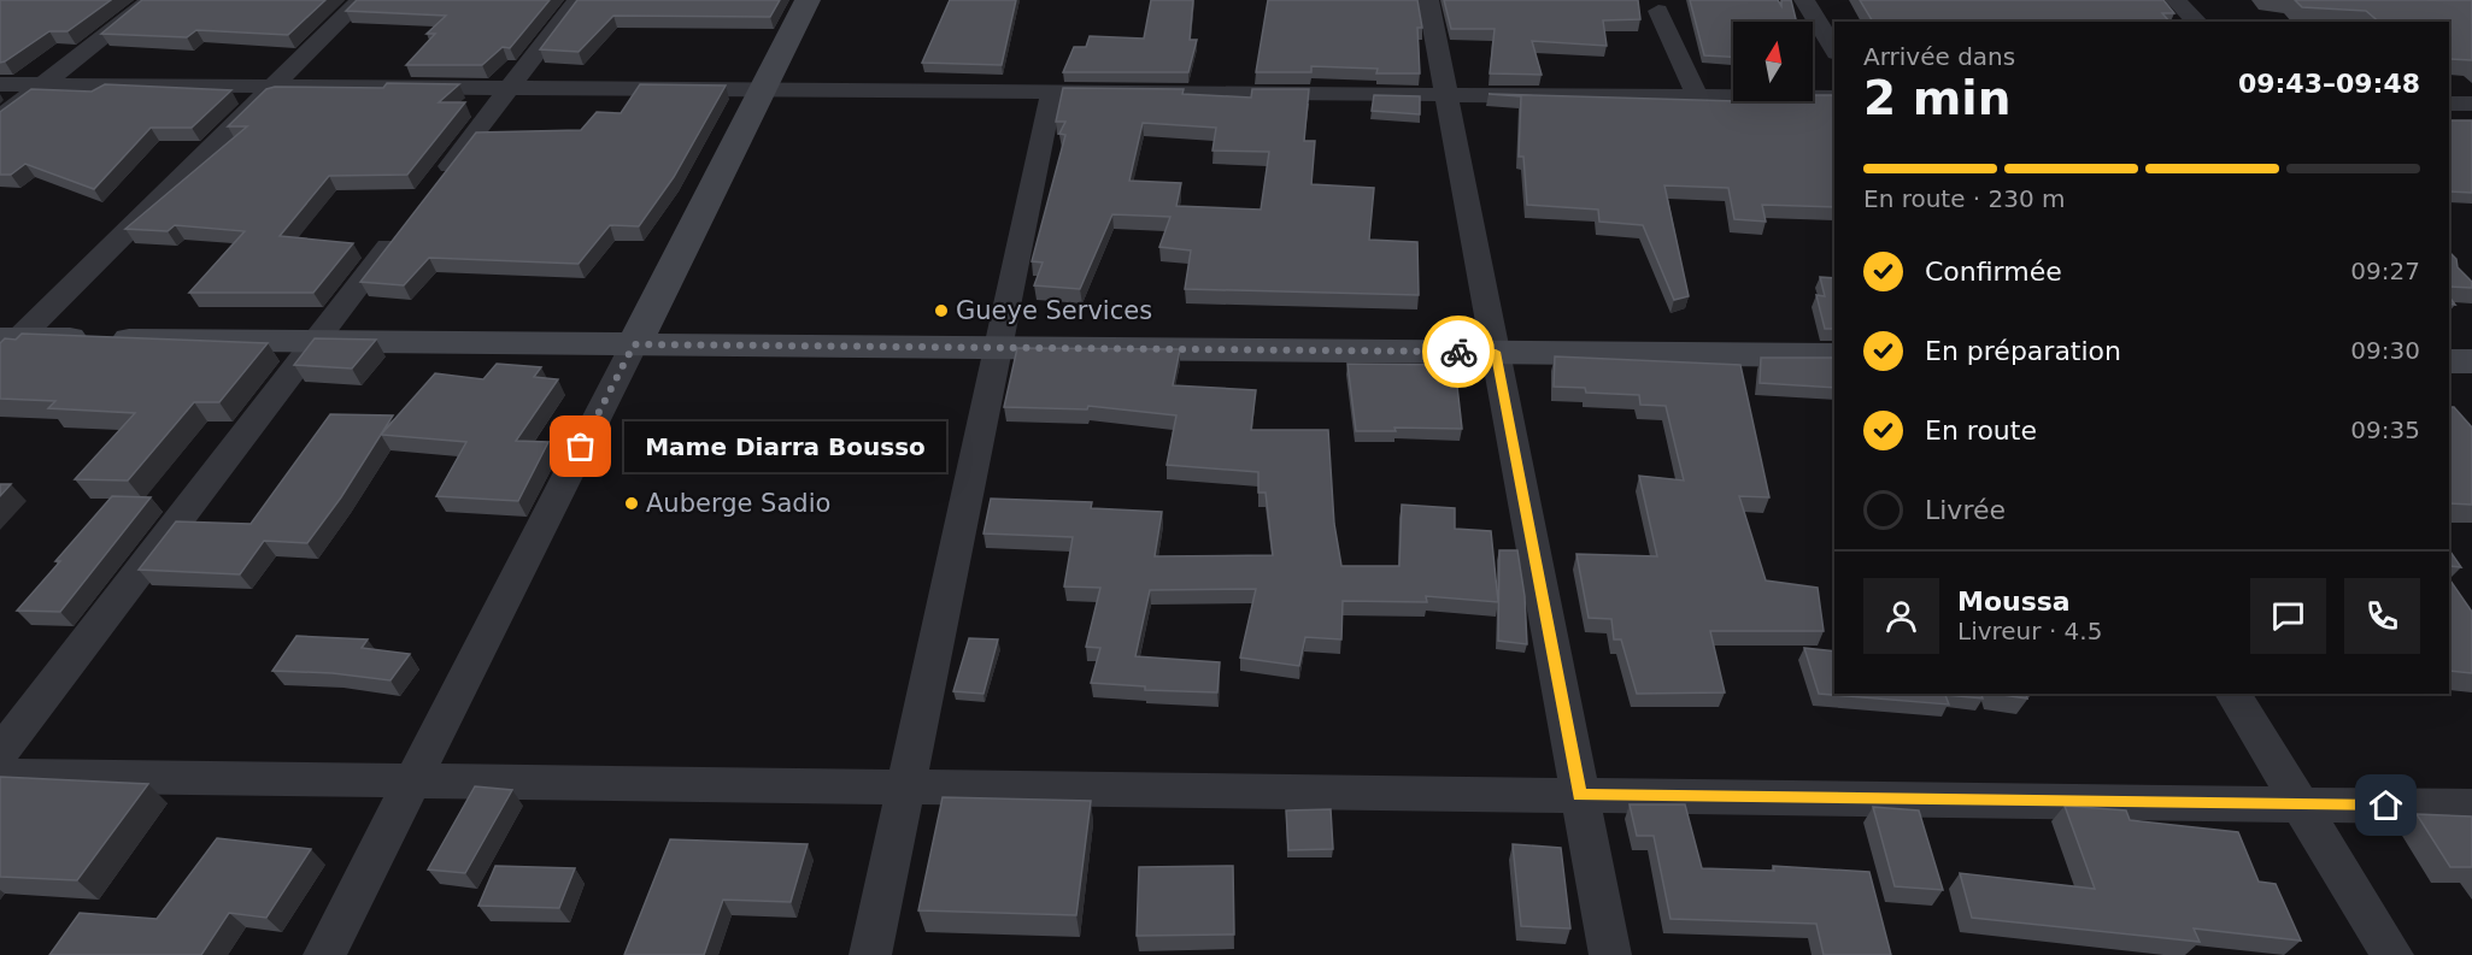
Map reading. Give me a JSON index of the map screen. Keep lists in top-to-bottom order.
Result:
{
  "places": ["Gueye Services", "Mame Diarra Bousso", "Auberge Sadio"],
  "north": "top",
  "page": {
    "heading": ["2 min", "Arrivée dans", "09:43–09:48"],
    "panel": ["Moussa", "Livreur · 4.5"],
    "bar": "En route · 230 m",
    "list": [
      ["Confirmée", "09:27"],
      ["En préparation", "09:30"],
      ["En route", "09:35"],
      "Livrée"
    ],
    "bubble": "Mame Diarra Bousso"
  }
}
